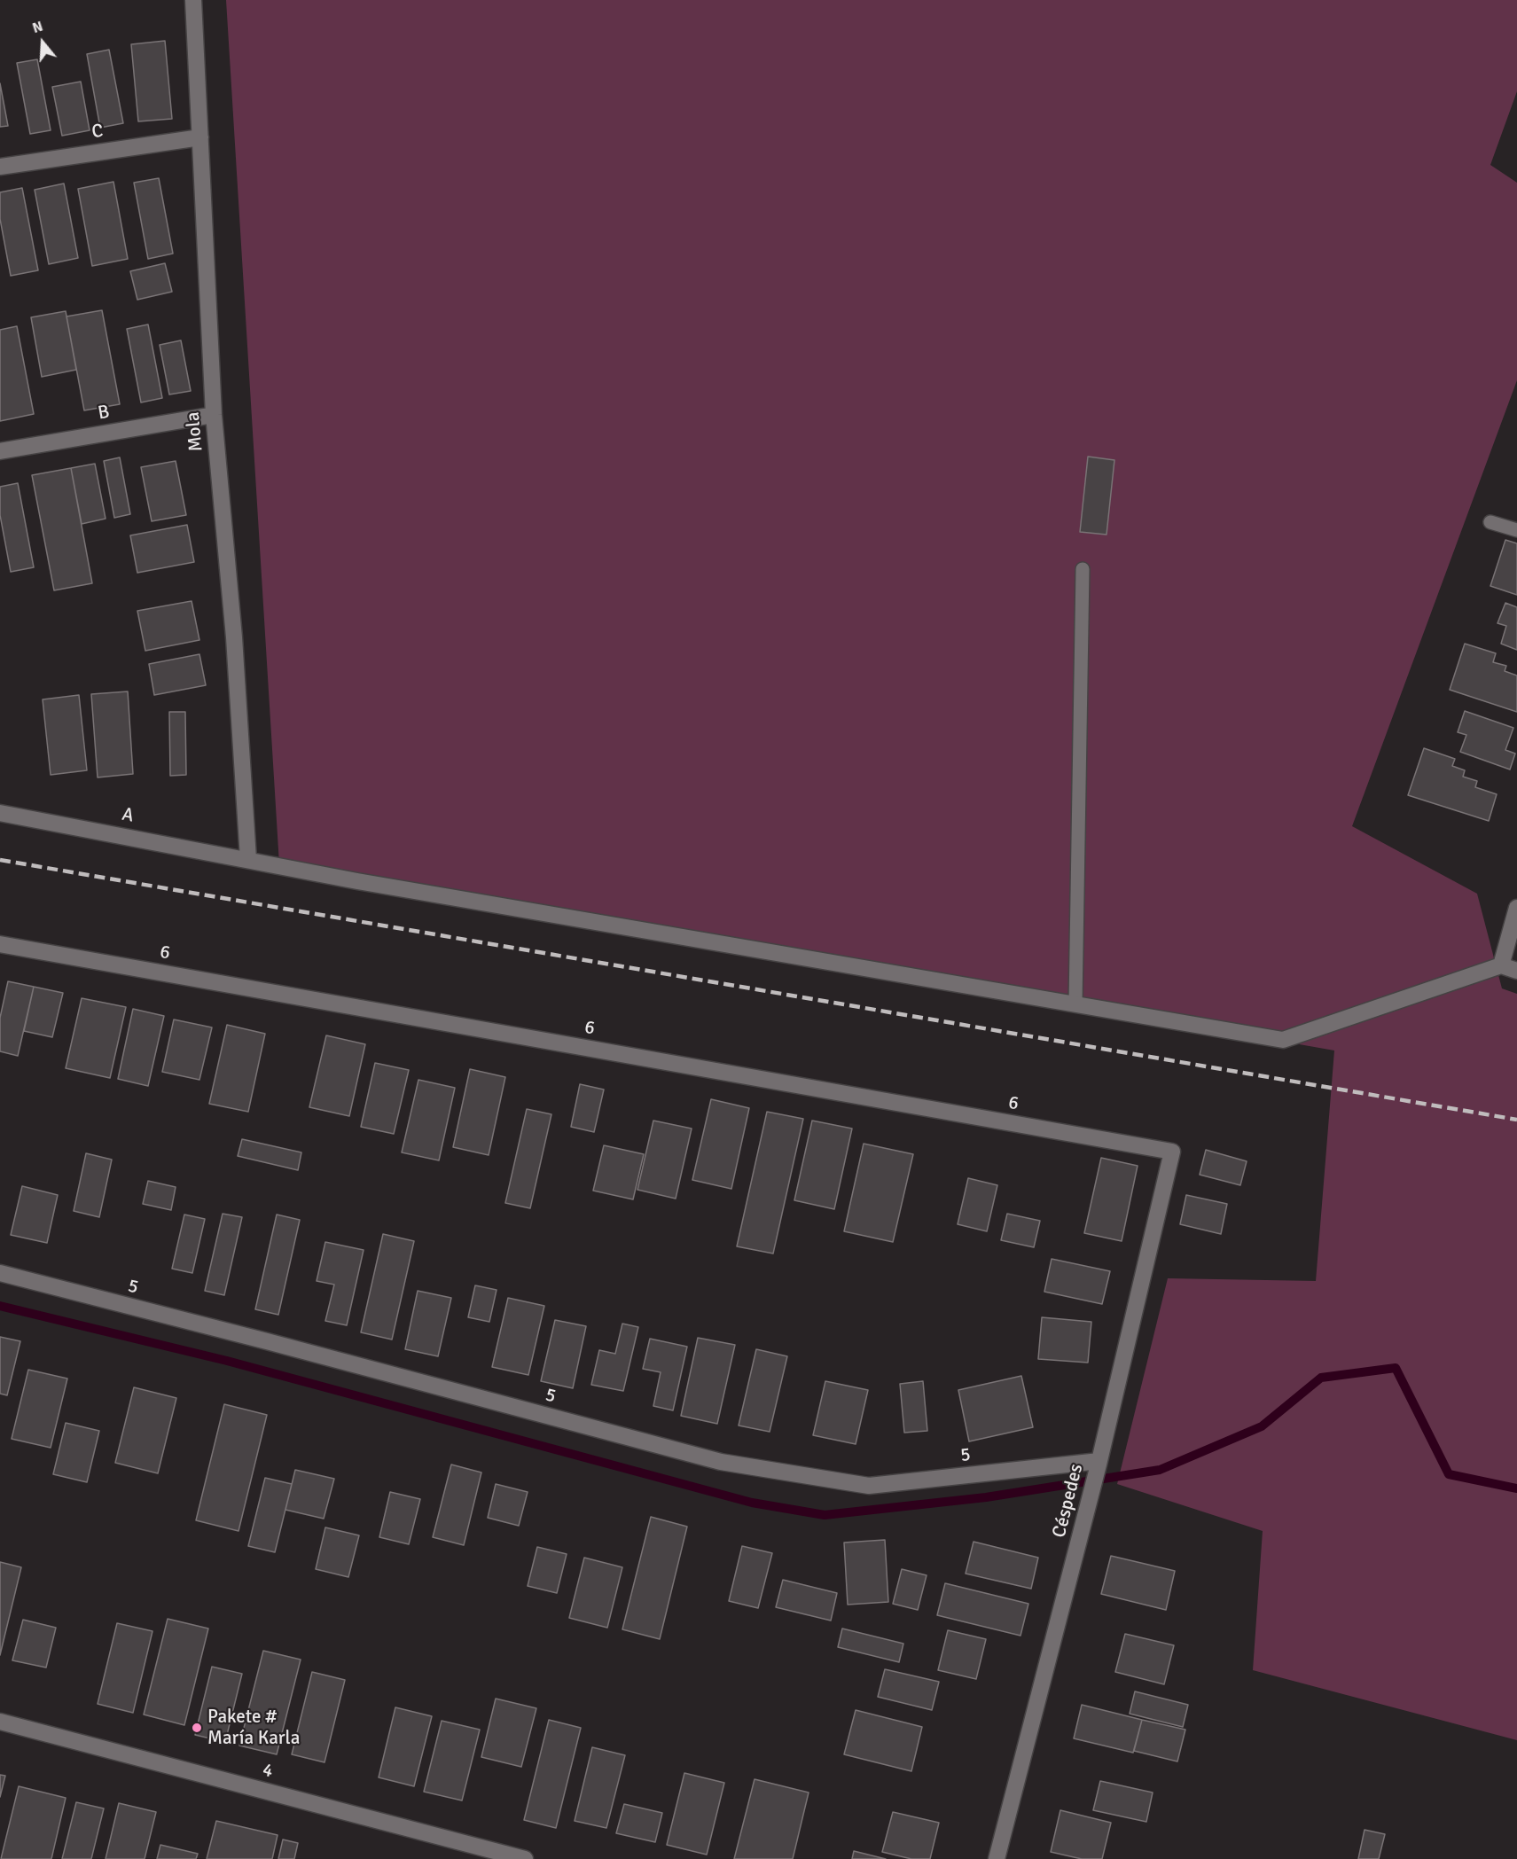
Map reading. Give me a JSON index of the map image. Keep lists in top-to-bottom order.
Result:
{
  "streets": {
    "street": [
      "C",
      "B",
      "Mola",
      "A",
      "6",
      "5",
      "Céspedes",
      "4"
    ]
  },
  "crossings": [
    ["C", "Mola"],
    ["B", "Mola"],
    ["Mola", "A"],
    ["6", "Céspedes"],
    ["5", "Céspedes"]
  ],
  "places": ["Pakete # María Karla"],
  "north": "top"
}
